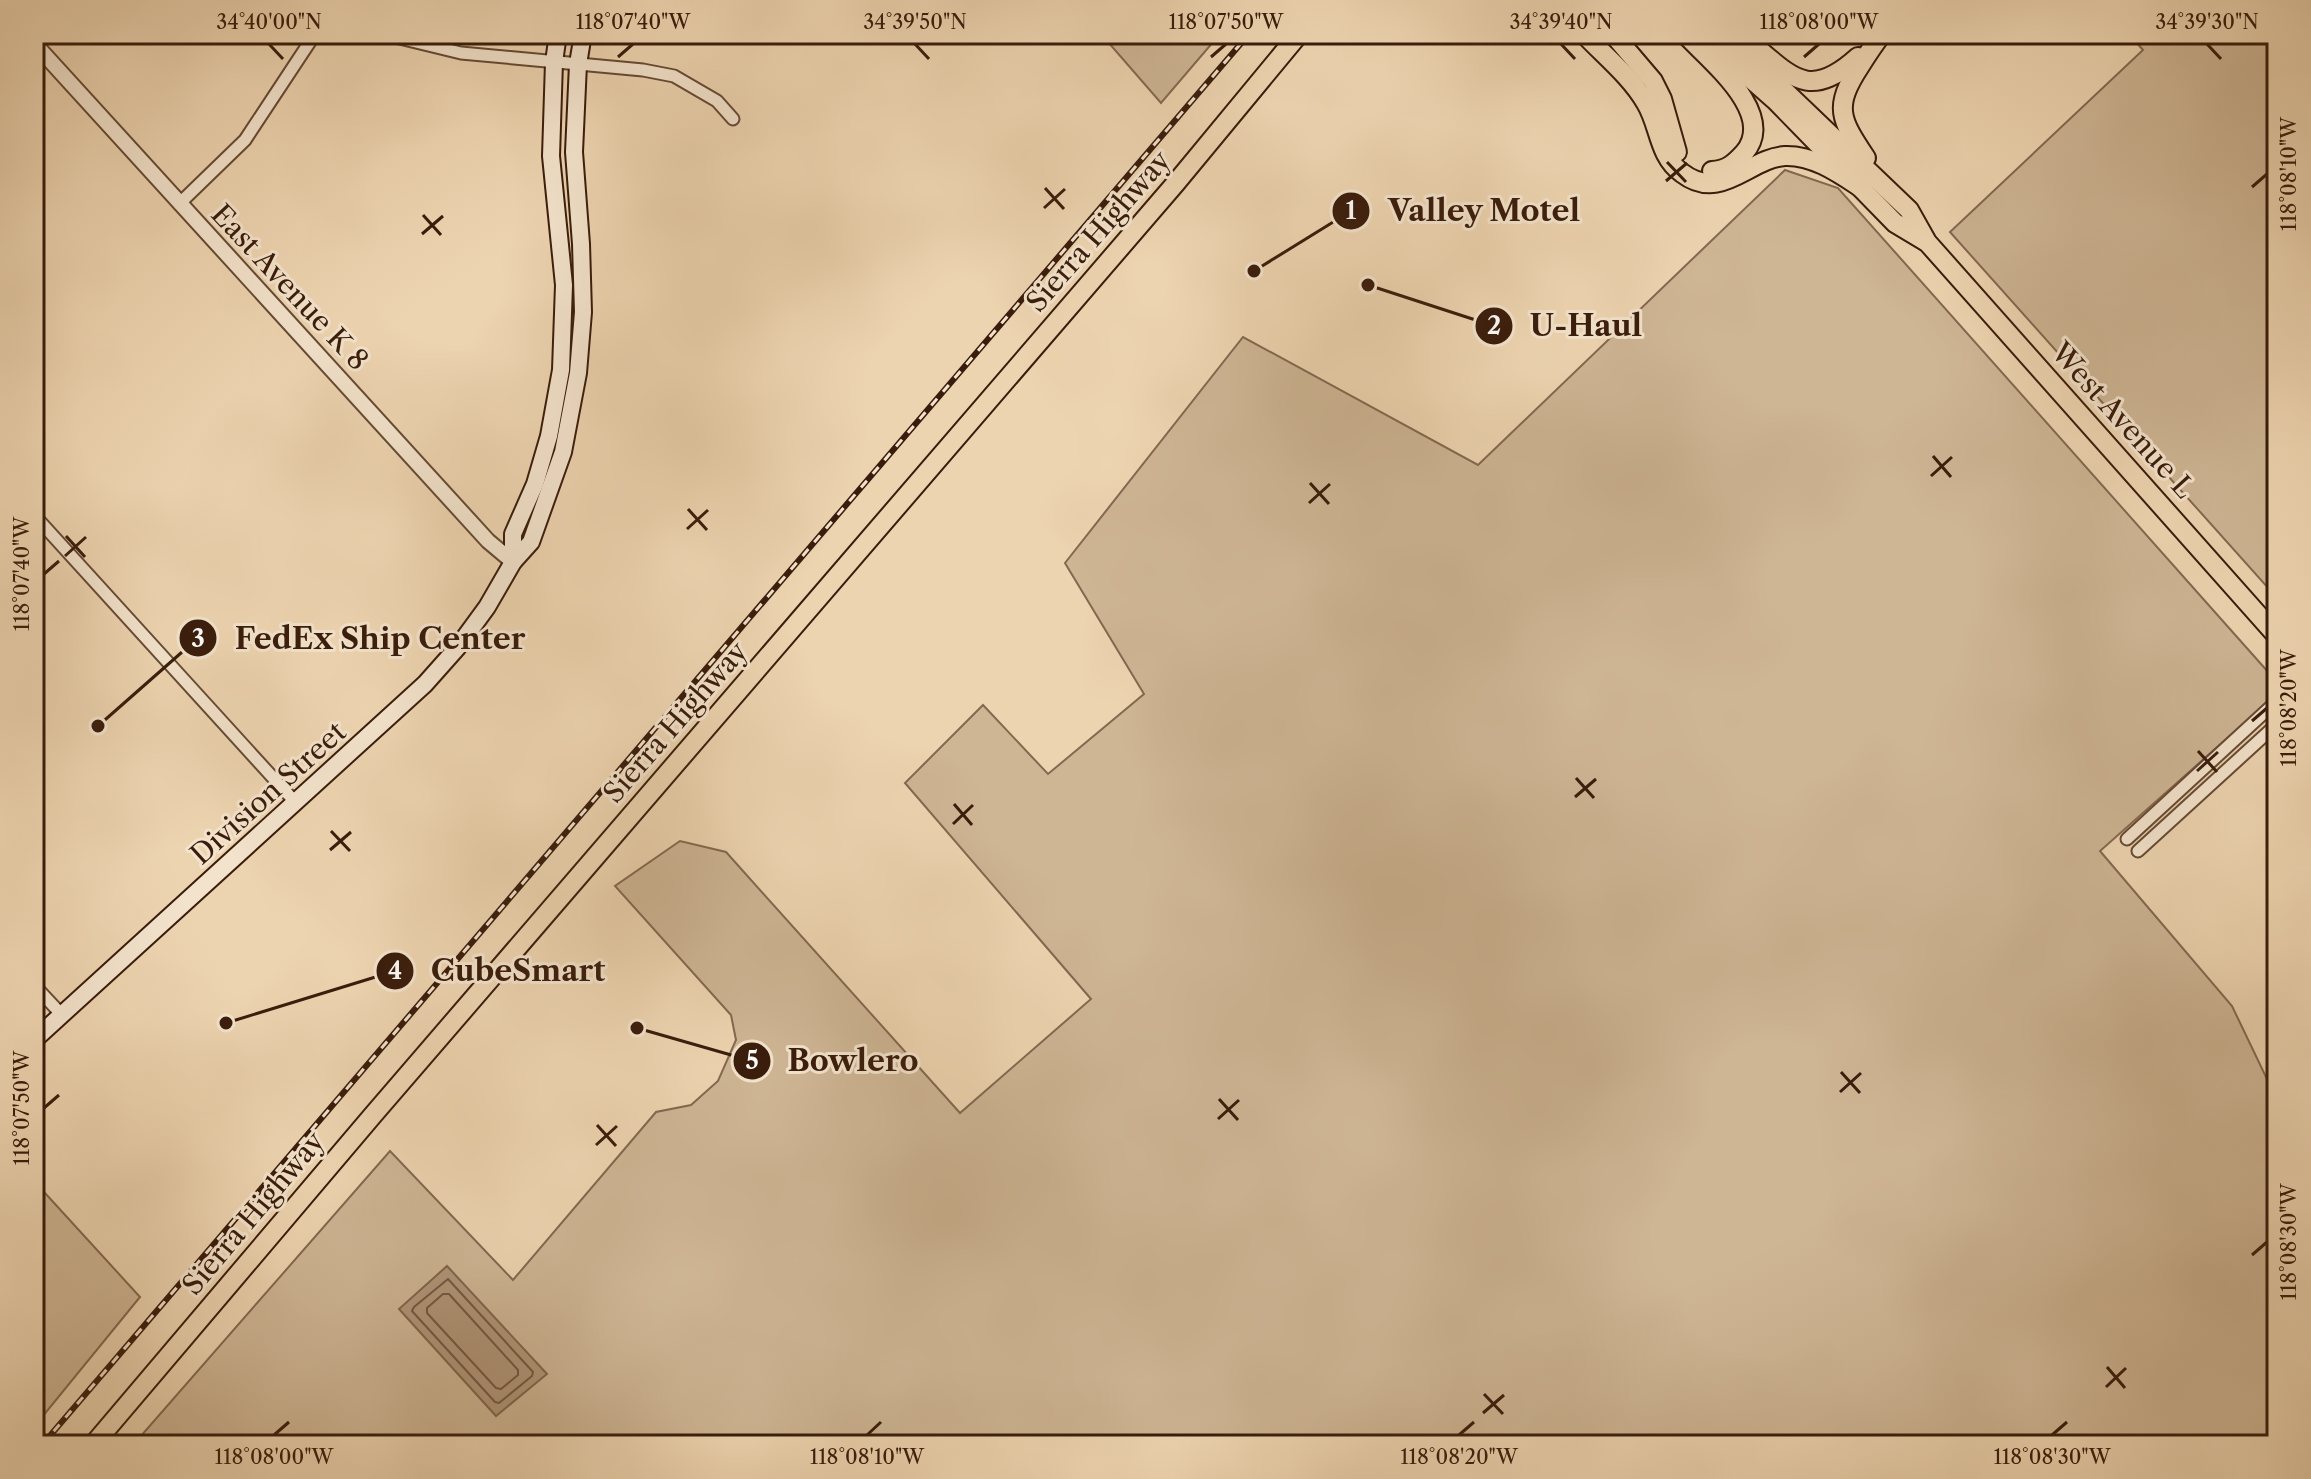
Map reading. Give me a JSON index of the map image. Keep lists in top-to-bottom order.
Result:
{
  "streets": {
    "main road": ["Sierra Highway", "West Avenue L", "Division Street"],
    "street": ["East Avenue K 8"]
  },
  "crossings": [
    ["East Avenue K 8", "Division Street"]
  ],
  "places": [
    "Valley Motel",
    "U-Haul",
    "FedEx Ship Center",
    "CubeSmart",
    "Bowlero"
  ],
  "coordinates": [
    "34°40'00\"N",
    "118°07'40\"W",
    "34°39'50\"N",
    "118°07'50\"W",
    "34°39'40\"N",
    "118°08'00\"W",
    "34°39'30\"N",
    "118°08'10\"W",
    "118°08'20\"W",
    "118°08'30\"W"
  ]
}
